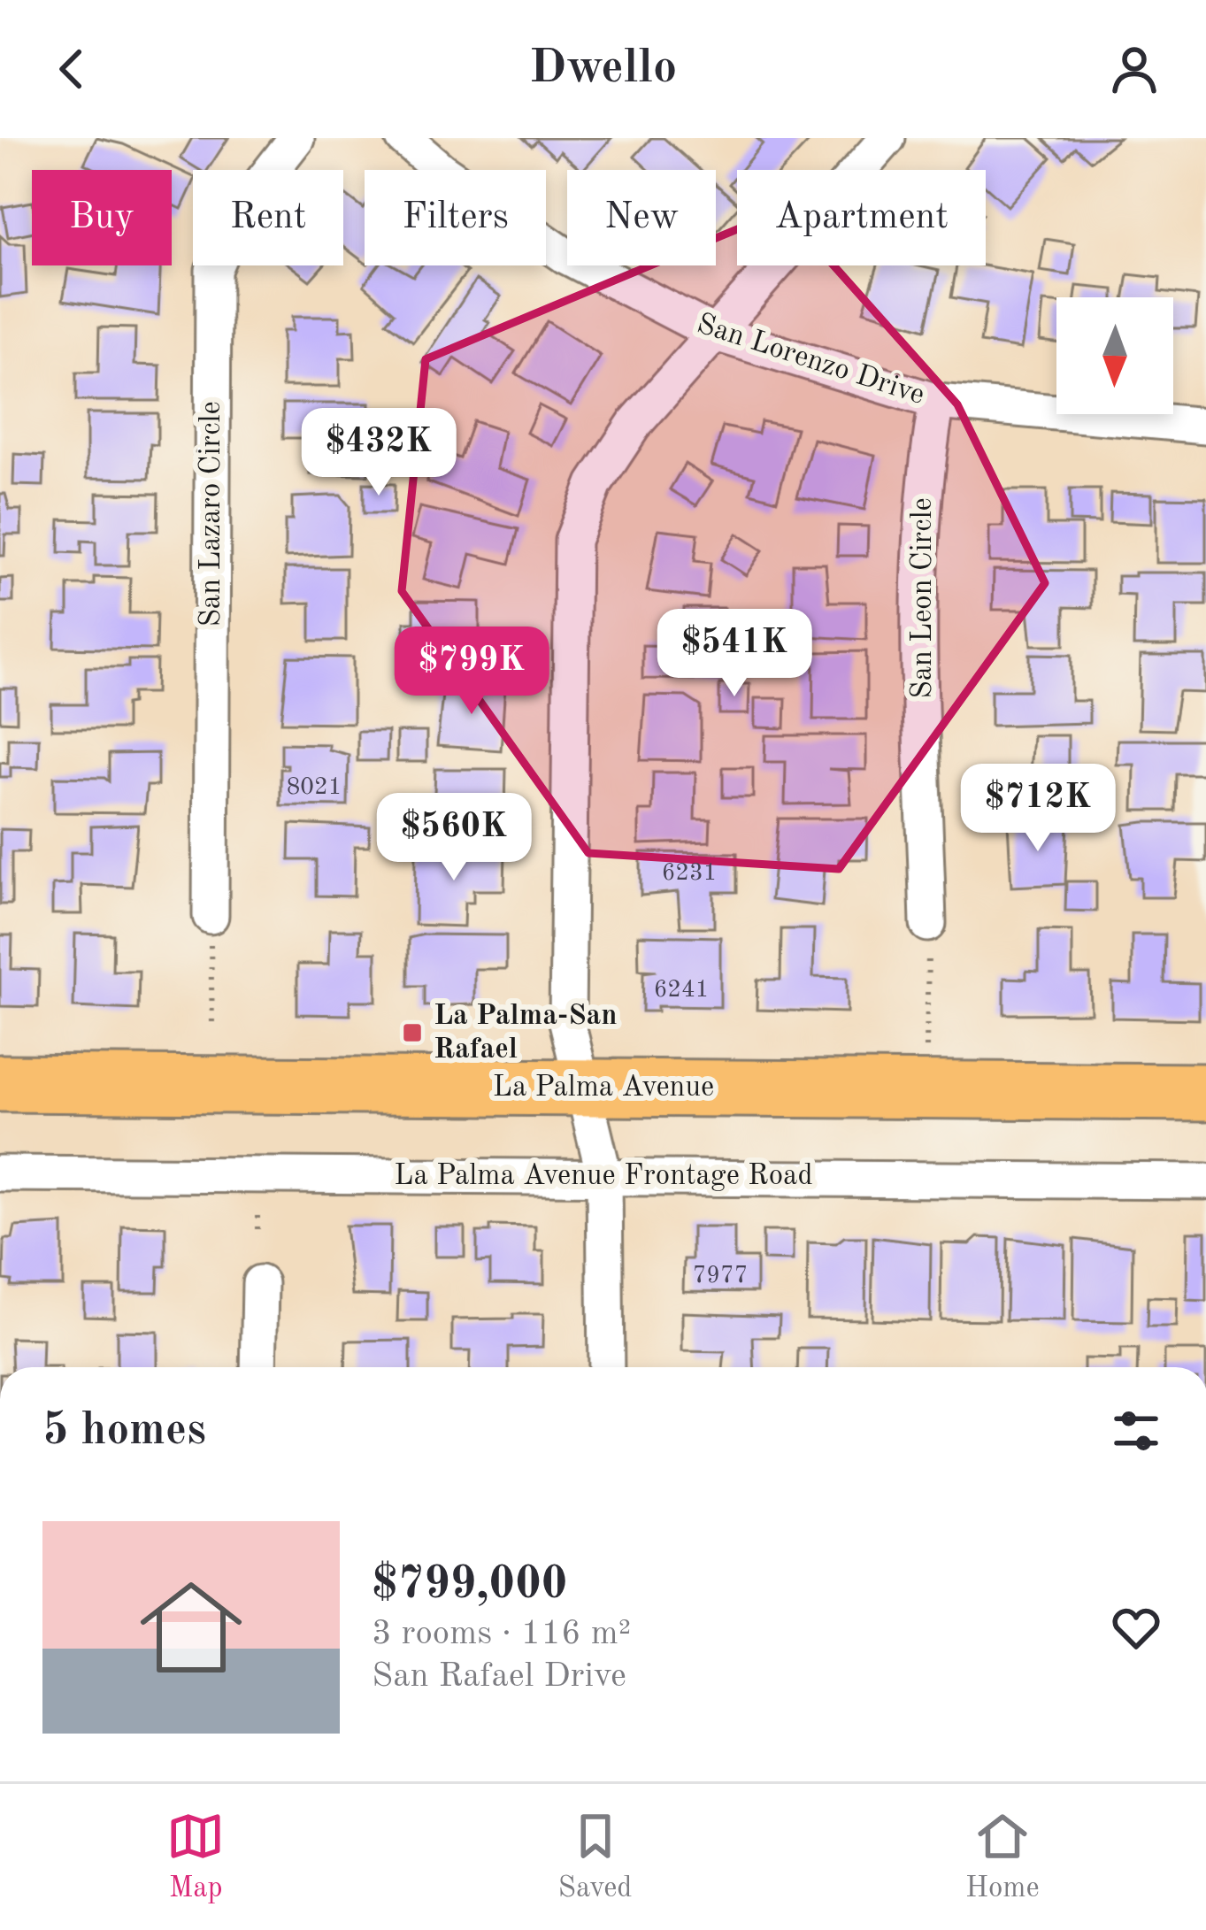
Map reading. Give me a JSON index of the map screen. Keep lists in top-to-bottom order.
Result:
{
  "streets": {
    "main road": ["La Palma Avenue"],
    "street": [
      "San Lorenzo Drive",
      "San Lazaro Circle",
      "San Leon Circle",
      "La Palma Avenue Frontage Road"
    ]
  },
  "crossings": [
    ["San Lorenzo Drive", "San Leon Circle"]
  ],
  "places": {
    "transit": ["La Palma-San Rafael"]
  },
  "house_numbers": [
    "8021",
    "6231",
    "6241",
    "7977"
  ],
  "north": "bottom",
  "page": {
    "header": "Dwello",
    "chip": [
      "Buy",
      "Rent",
      "Filters",
      "New",
      "Apartment"
    ],
    "price": [
      "$432K",
      "$541K",
      "$799K",
      "$712K",
      "$560K"
    ],
    "heading": "5 homes",
    "list": [
      {
        "name": "$799,000",
        "note": "3 rooms · 116 m² · San Rafael Drive"
      }
    ],
    "tabs": ["Map", "Saved", "Home"]
  }
}
